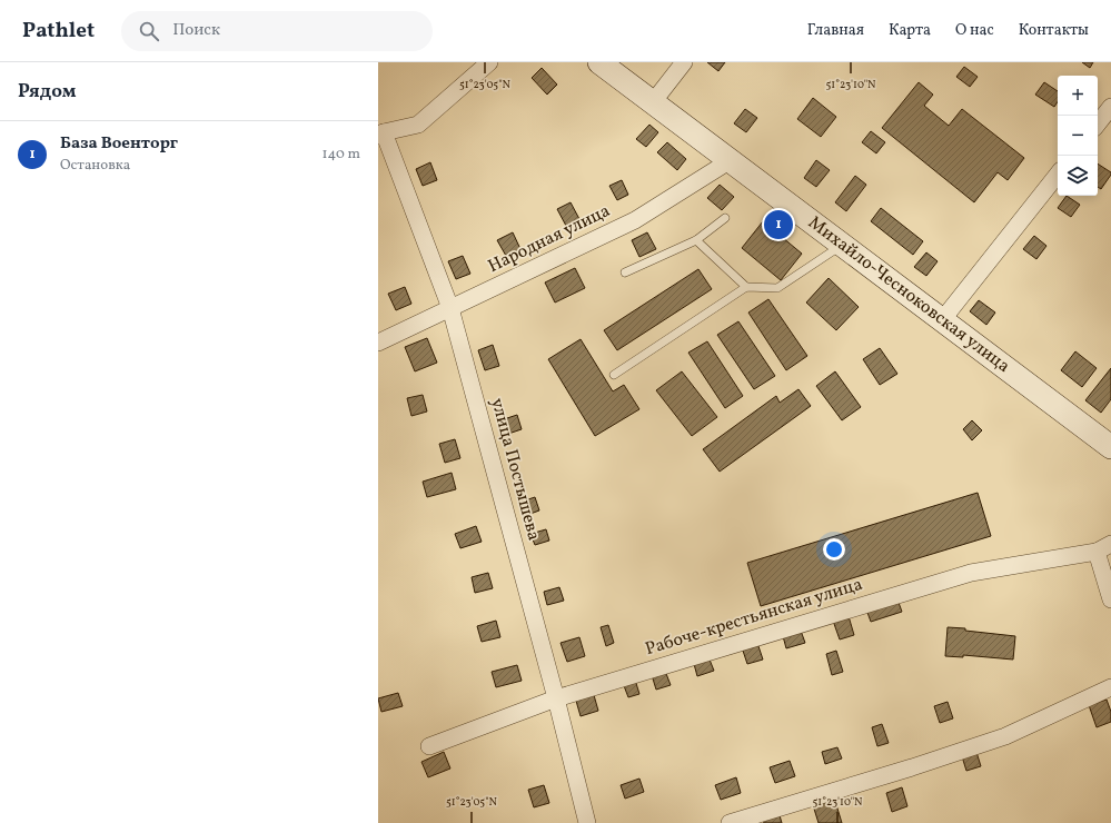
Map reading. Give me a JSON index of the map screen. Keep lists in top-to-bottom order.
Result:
{
  "streets": {
    "main road": ["Михайло-Чесноковская улица"],
    "street": ["Народная улица", "улица Постышева", "Рабоче-крестьянская улица"]
  },
  "crossings": [
    ["Народная улица", "Михайло-Чесноковская улица"],
    ["Народная улица", "улица Постышева"],
    ["улица Постышева", "Рабоче-крестьянская улица"]
  ],
  "page": {
    "header": "Pathlet",
    "search": "Поиск",
    "nav": [
      "Главная",
      "Карта",
      "О нас",
      "Контакты"
    ],
    "heading": "Рядом",
    "map_buttons": ["+", "−"],
    "list": [
      {
        "mark": "1",
        "name": "База Военторг",
        "note": "Остановка",
        "value": "140 m"
      }
    ],
    "pins": "1"
  },
  "coordinates": ["51°23'05\"N", "51°23'10\"N"]
}
